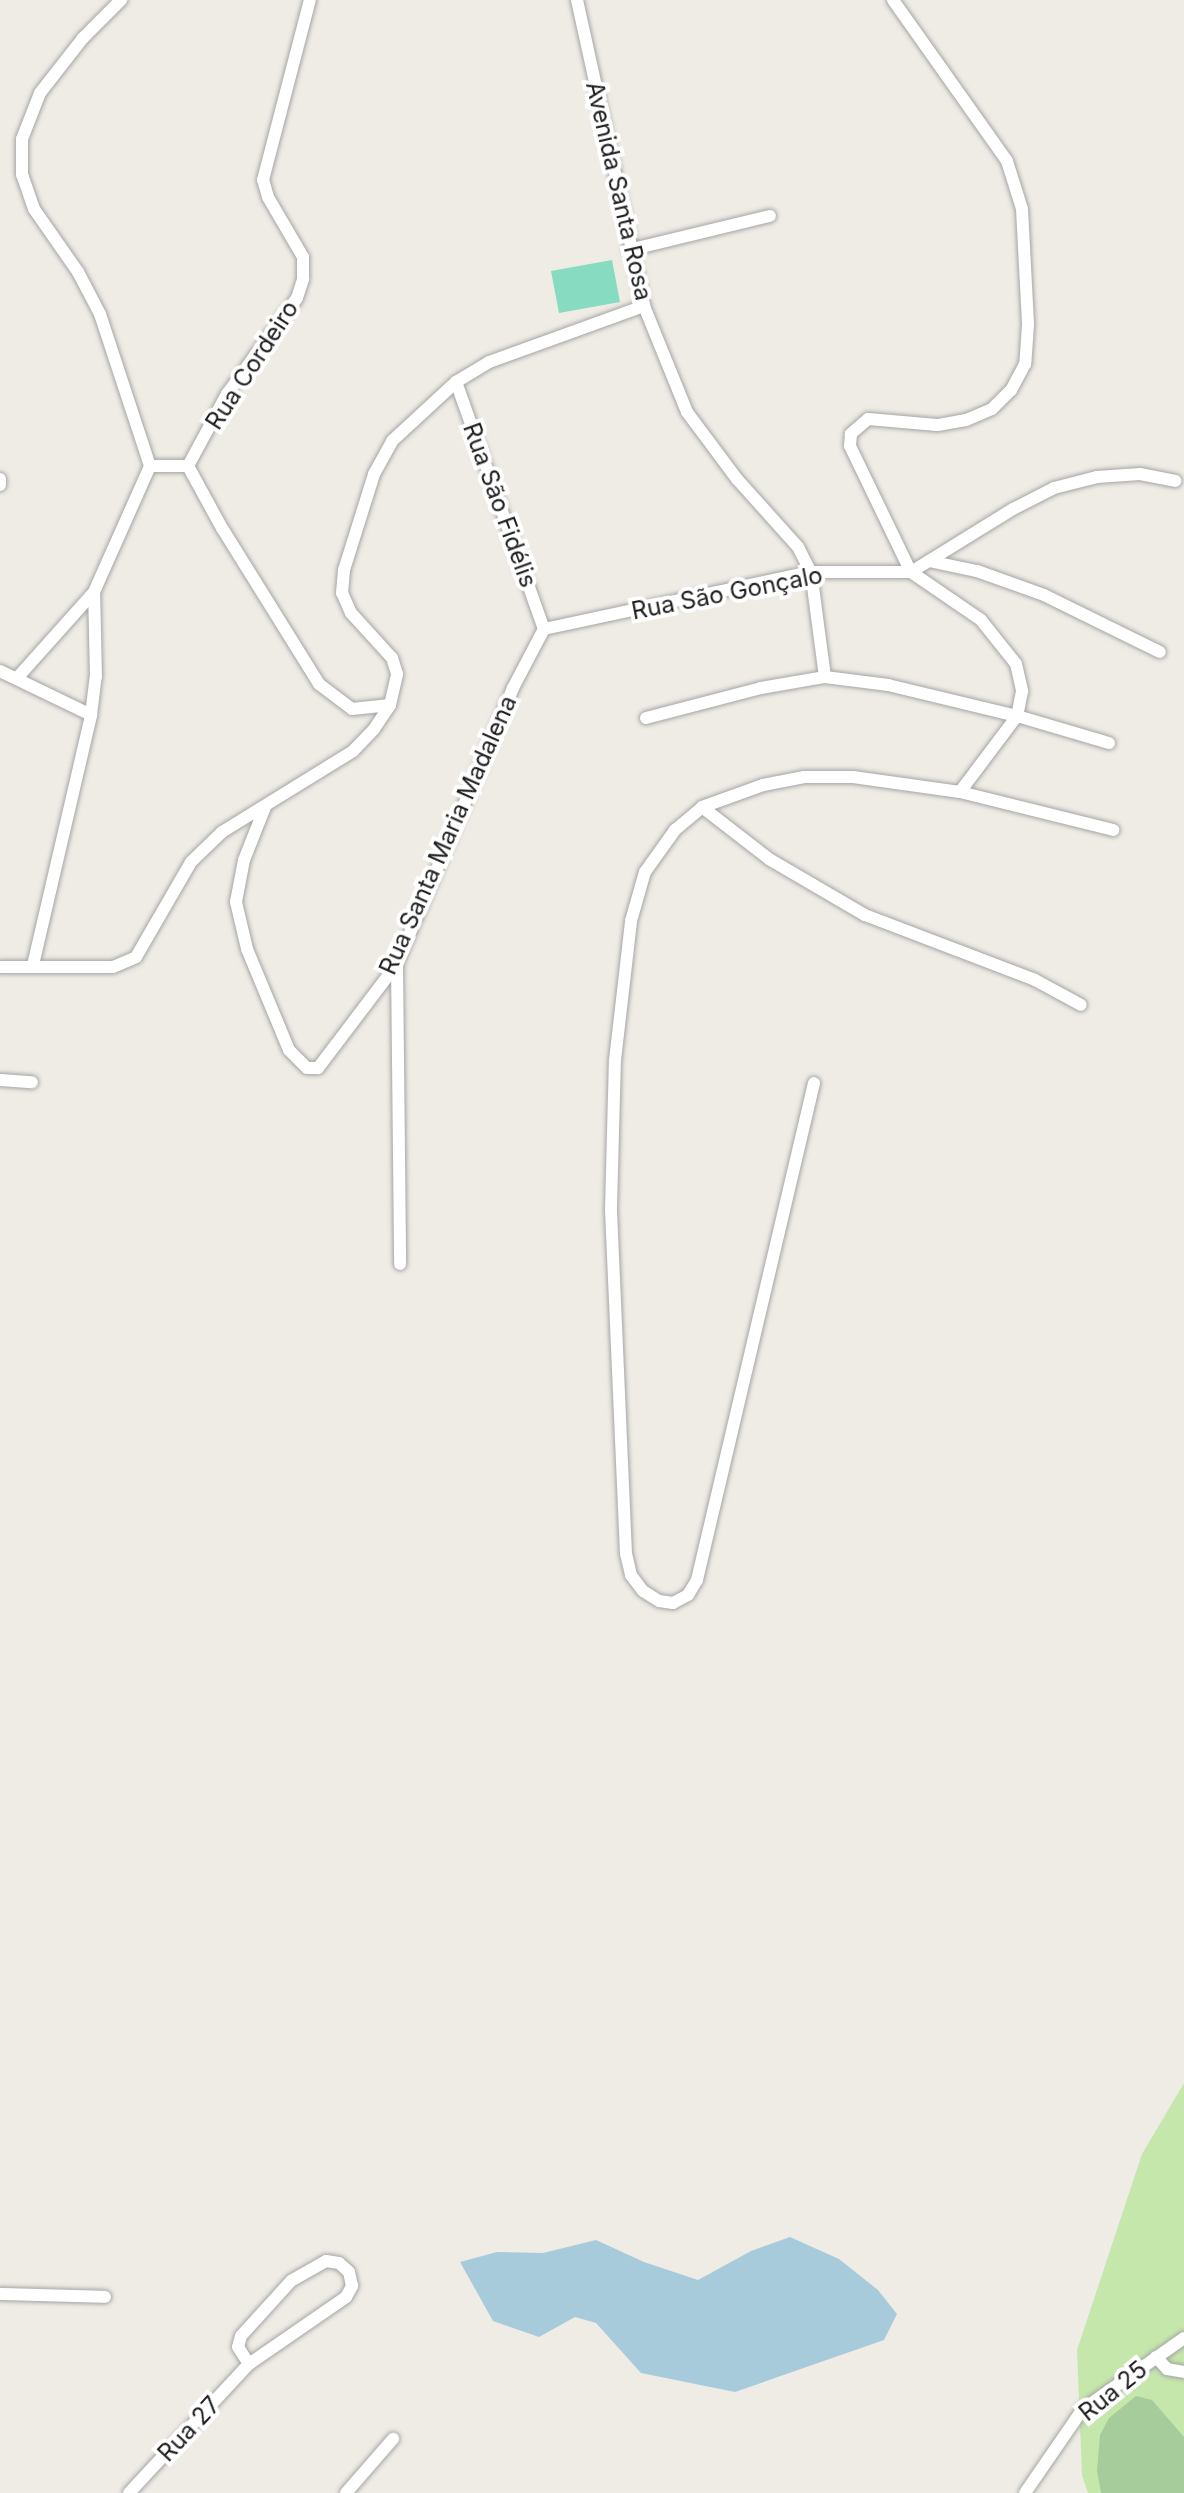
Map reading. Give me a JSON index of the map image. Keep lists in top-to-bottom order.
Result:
{
  "streets": {
    "street": [
      "Avenida Santa Rosa",
      "Rua Cordeiro",
      "Rua São Fidélis",
      "Rua São Gonçalo",
      "Rua Santa Maria Madalena",
      "Rua 25",
      "Rua 27"
    ]
  },
  "crossings": [
    ["Avenida Santa Rosa", "Rua São Gonçalo"],
    ["Rua São Fidélis", "Rua São Gonçalo"],
    ["Rua São Fidélis", "Rua Santa Maria Madalena"],
    ["Rua São Gonçalo", "Rua Santa Maria Madalena"]
  ]
}
